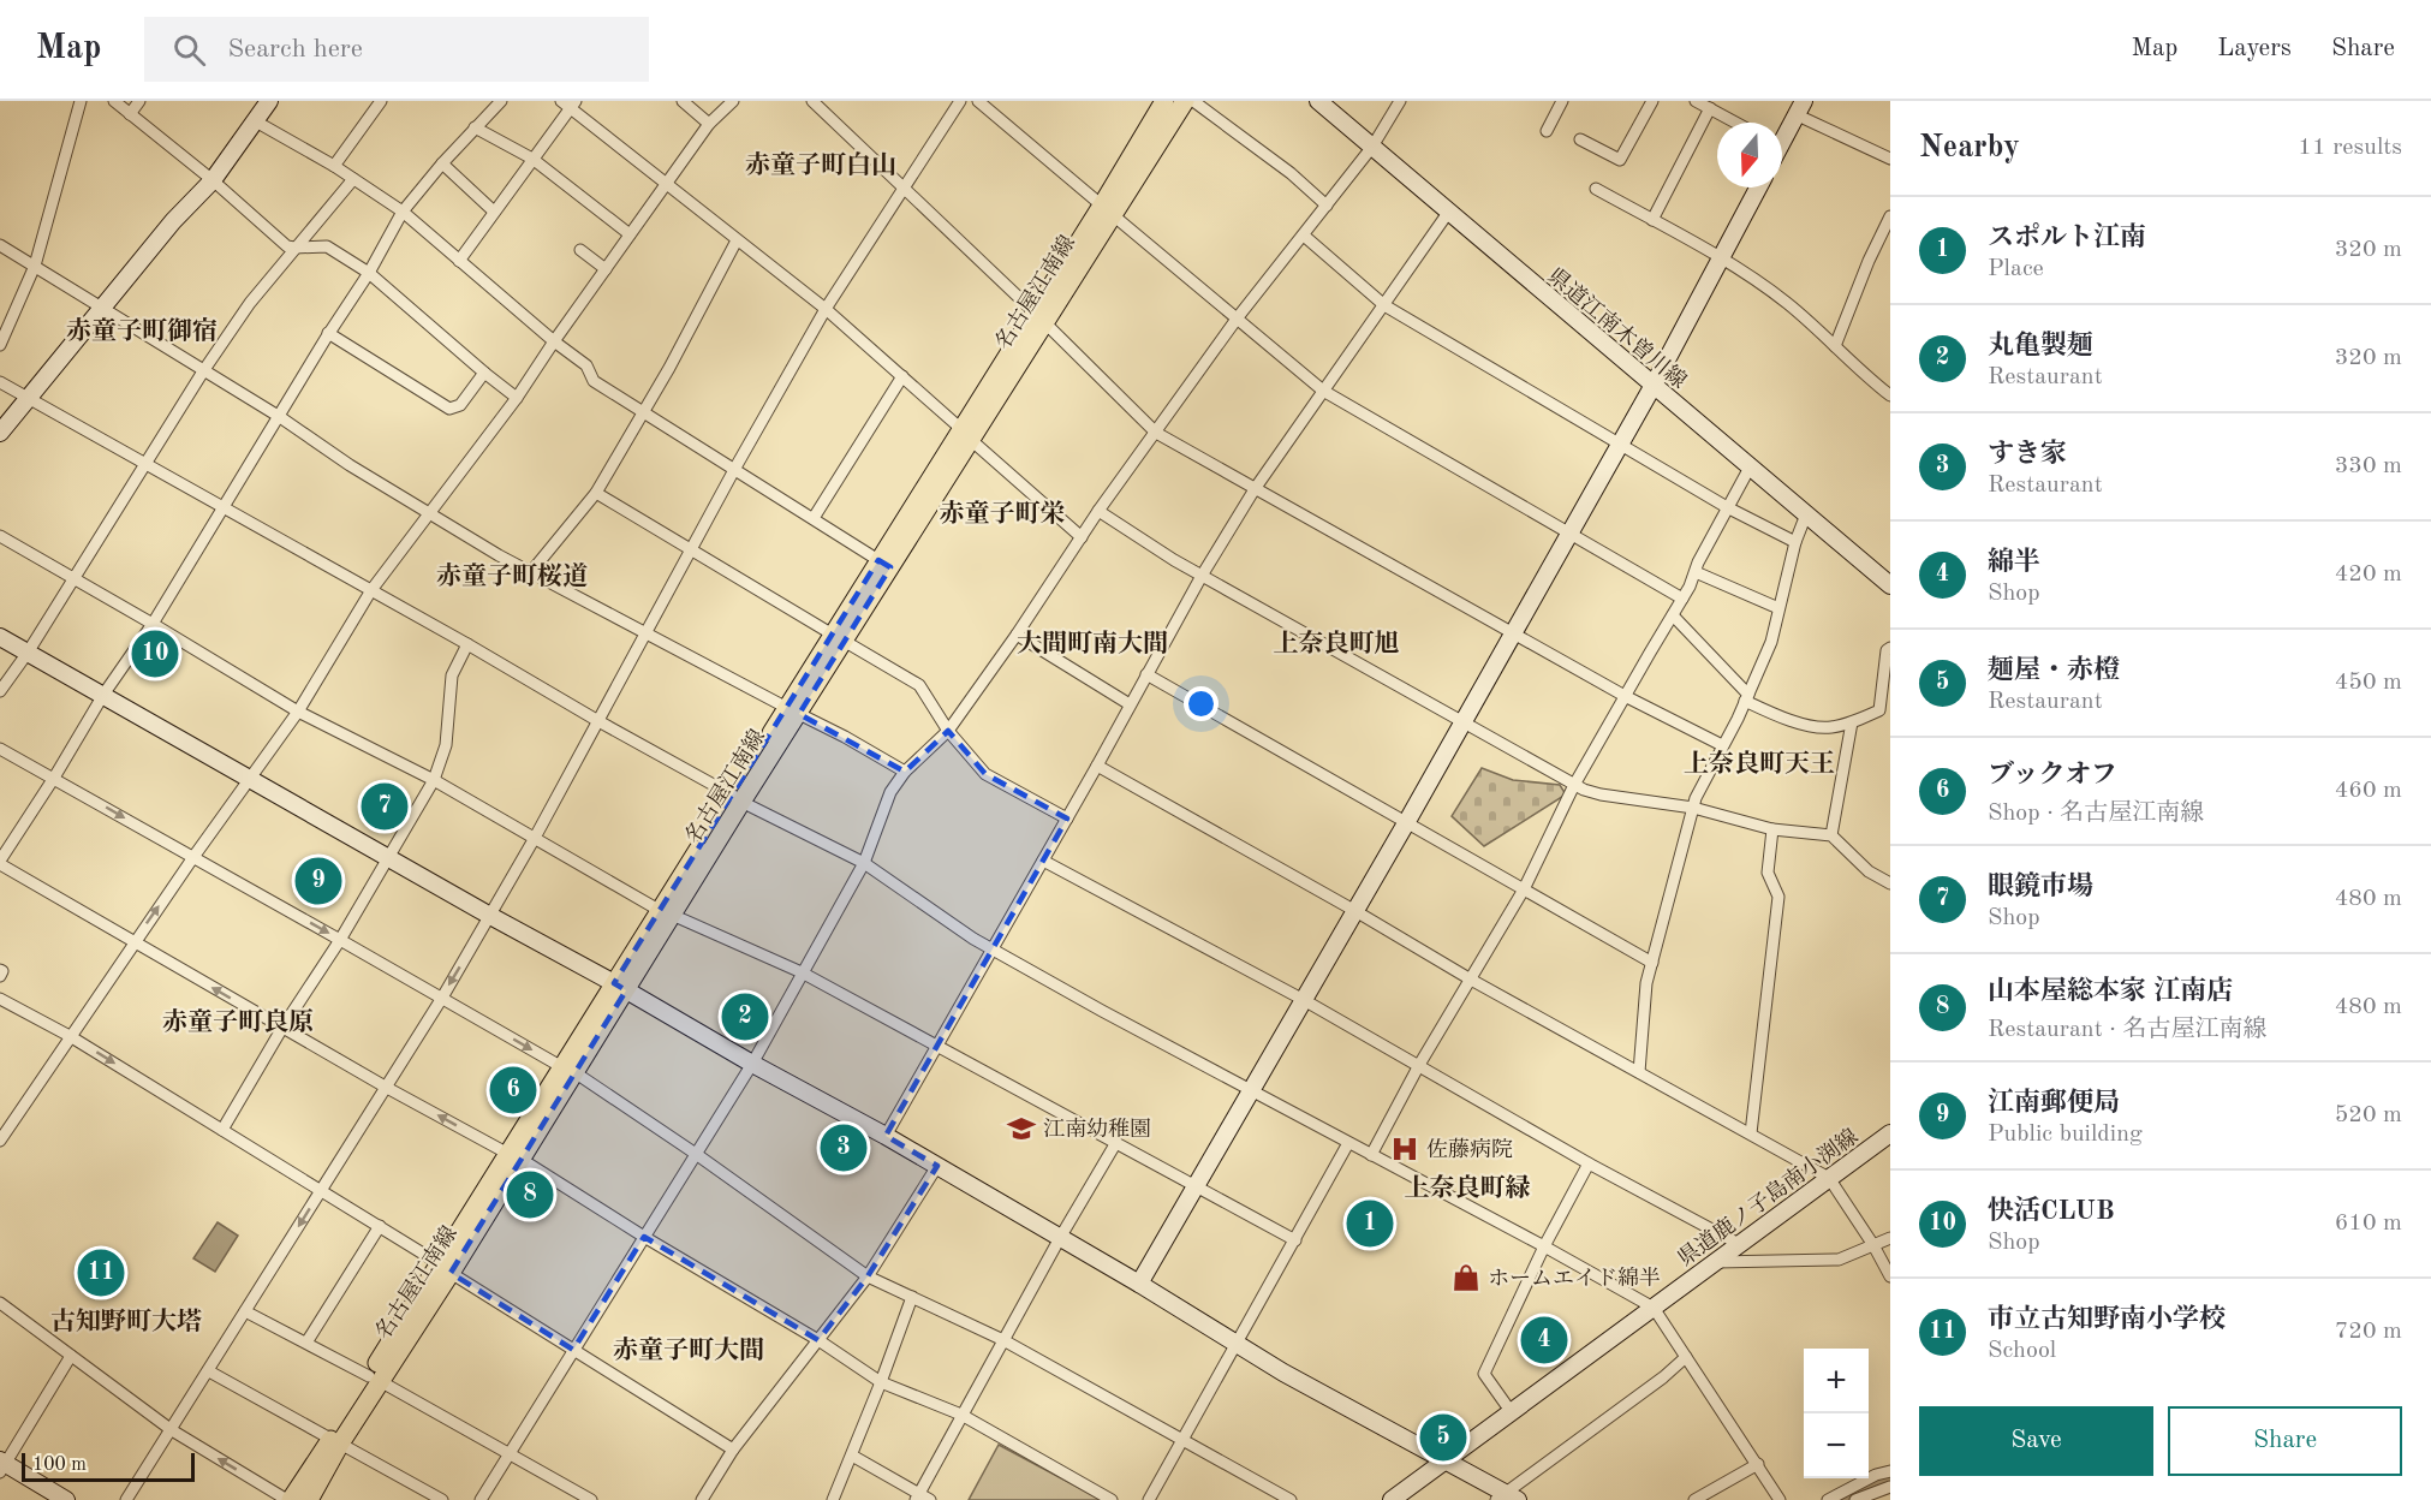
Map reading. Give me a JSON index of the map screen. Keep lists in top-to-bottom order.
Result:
{
  "streets": {
    "main road": ["名古屋江南線"],
    "street": ["県道江南木曽川線", "県道鹿ノ子島南小渕線"]
  },
  "districts": [
    "赤童子町白山",
    "赤童子町御宿",
    "赤童子町栄",
    "赤童子町桜道",
    "大間町南大間",
    "上奈良町旭",
    "上奈良町天王",
    "赤童子町良原",
    "上奈良町緑",
    "古知野町大塔",
    "赤童子町大間"
  ],
  "places": {
    "school or university": ["江南幼稚園"],
    "hospital": ["佐藤病院"],
    "shop": ["ホームエイド綿半"]
  },
  "scale_bar": "100 m",
  "north": "bottom",
  "page": {
    "header": "Map",
    "search": "Search here",
    "nav": ["Map", "Layers", "Share"],
    "heading": ["Nearby", "11 results"],
    "list": [
      {
        "mark": "1",
        "name": "スポルト江南",
        "note": "Place",
        "value": "320 m"
      },
      {
        "mark": "2",
        "name": "丸亀製麺",
        "note": "Restaurant",
        "value": "320 m"
      },
      {
        "mark": "3",
        "name": "すき家",
        "note": "Restaurant",
        "value": "330 m"
      },
      {
        "mark": "4",
        "name": "綿半",
        "note": "Shop",
        "value": "420 m"
      },
      {
        "mark": "5",
        "name": "麺屋・赤橙",
        "note": "Restaurant",
        "value": "450 m"
      },
      {
        "mark": "6",
        "name": "ブックオフ",
        "note": "Shop · 名古屋江南線",
        "value": "460 m"
      },
      {
        "mark": "7",
        "name": "眼鏡市場",
        "note": "Shop",
        "value": "480 m"
      },
      {
        "mark": "8",
        "name": "山本屋総本家 江南店",
        "note": "Restaurant · 名古屋江南線",
        "value": "480 m"
      },
      {
        "mark": "9",
        "name": "江南郵便局",
        "note": "Public building",
        "value": "520 m"
      },
      {
        "mark": "10",
        "name": "快活CLUB",
        "note": "Shop",
        "value": "610 m"
      },
      {
        "mark": "11",
        "name": "市立古知野南小学校",
        "note": "School",
        "value": "720 m"
      }
    ],
    "pins": [
      "10",
      "7",
      "9",
      "2",
      "6",
      "3",
      "8",
      "1",
      "11",
      "4",
      "5"
    ],
    "map_buttons": ["+", "−"],
    "buttons": ["Save", "Share"],
    "scale": "100 m"
  }
}
